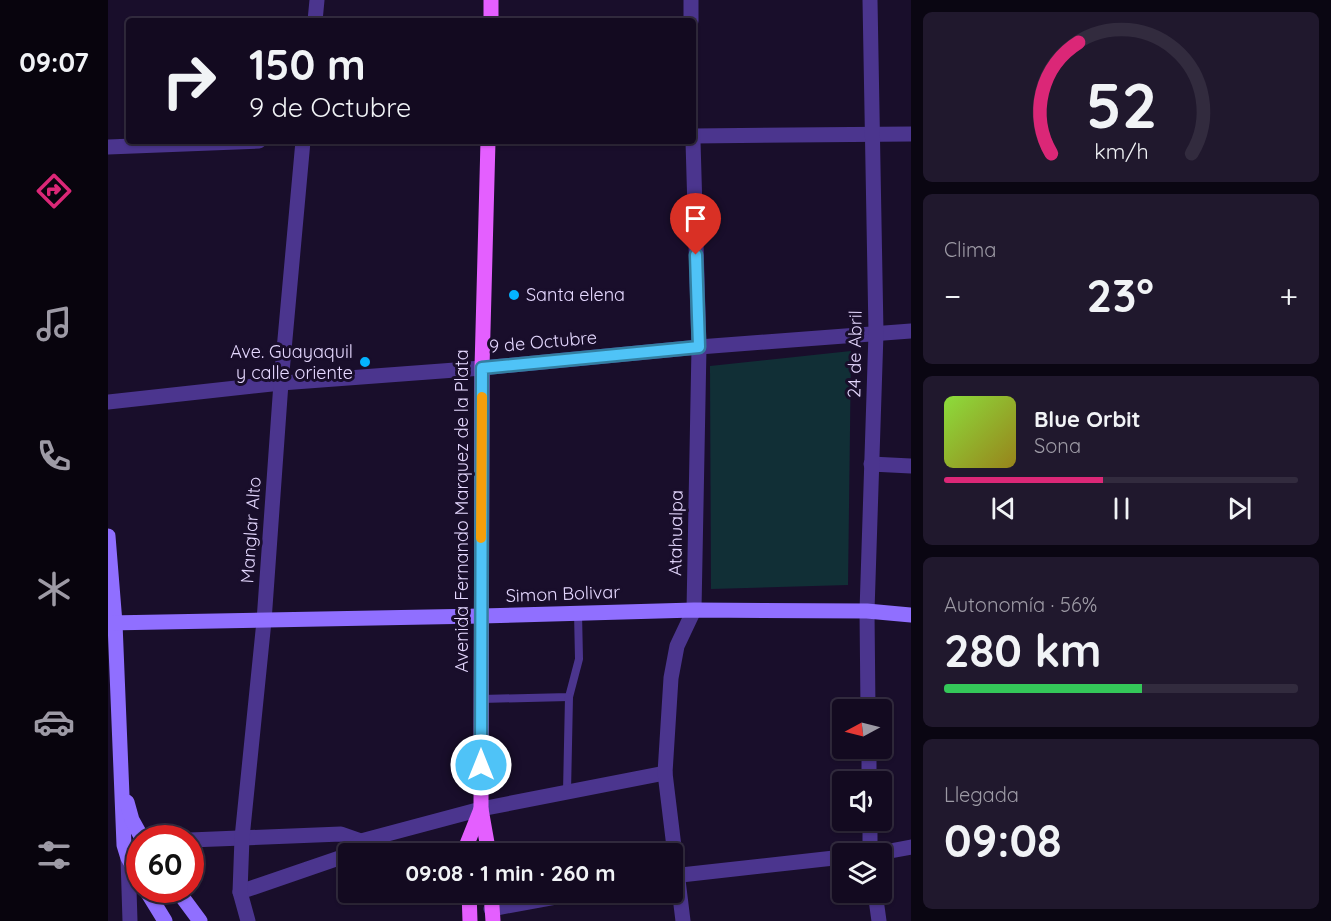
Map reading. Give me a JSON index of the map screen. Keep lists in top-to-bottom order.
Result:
{
  "streets": {
    "main road": ["Avenida Fernando Marquez de la Plata", "Simon Bolivar"],
    "street": [
      "9 de Octubre",
      "24 de Abril",
      "Manglar Alto",
      "Atahualpa"
    ]
  },
  "crossings": [
    ["9 de Octubre", "24 de Abril"],
    ["9 de Octubre", "Avenida Fernando Marquez de la Plata"],
    ["9 de Octubre", "Manglar Alto"],
    ["9 de Octubre", "Atahualpa"],
    ["24 de Abril", "Simon Bolivar"],
    ["Avenida Fernando Marquez de la Plata", "Simon Bolivar"],
    ["Manglar Alto", "Simon Bolivar"],
    ["Atahualpa", "Simon Bolivar"]
  ],
  "places": ["Santa elena", "Ave. Guayaquil y calle oriente"],
  "north": "left",
  "page": {
    "tabs": "09:07",
    "turn": ["150 m", "9 de Octubre"],
    "tile": [
      "Clima",
      ["Autonomía · 56%", "280 km"],
      ["Llegada", "09:08"]
    ],
    "heat": ["−", "23°", "+"],
    "song": ["Blue Orbit", "Sona"],
    "limit": "60",
    "trip": "09:08 · 1 min · 260 m",
    "gauge": ["52", "km/h"]
  }
}
